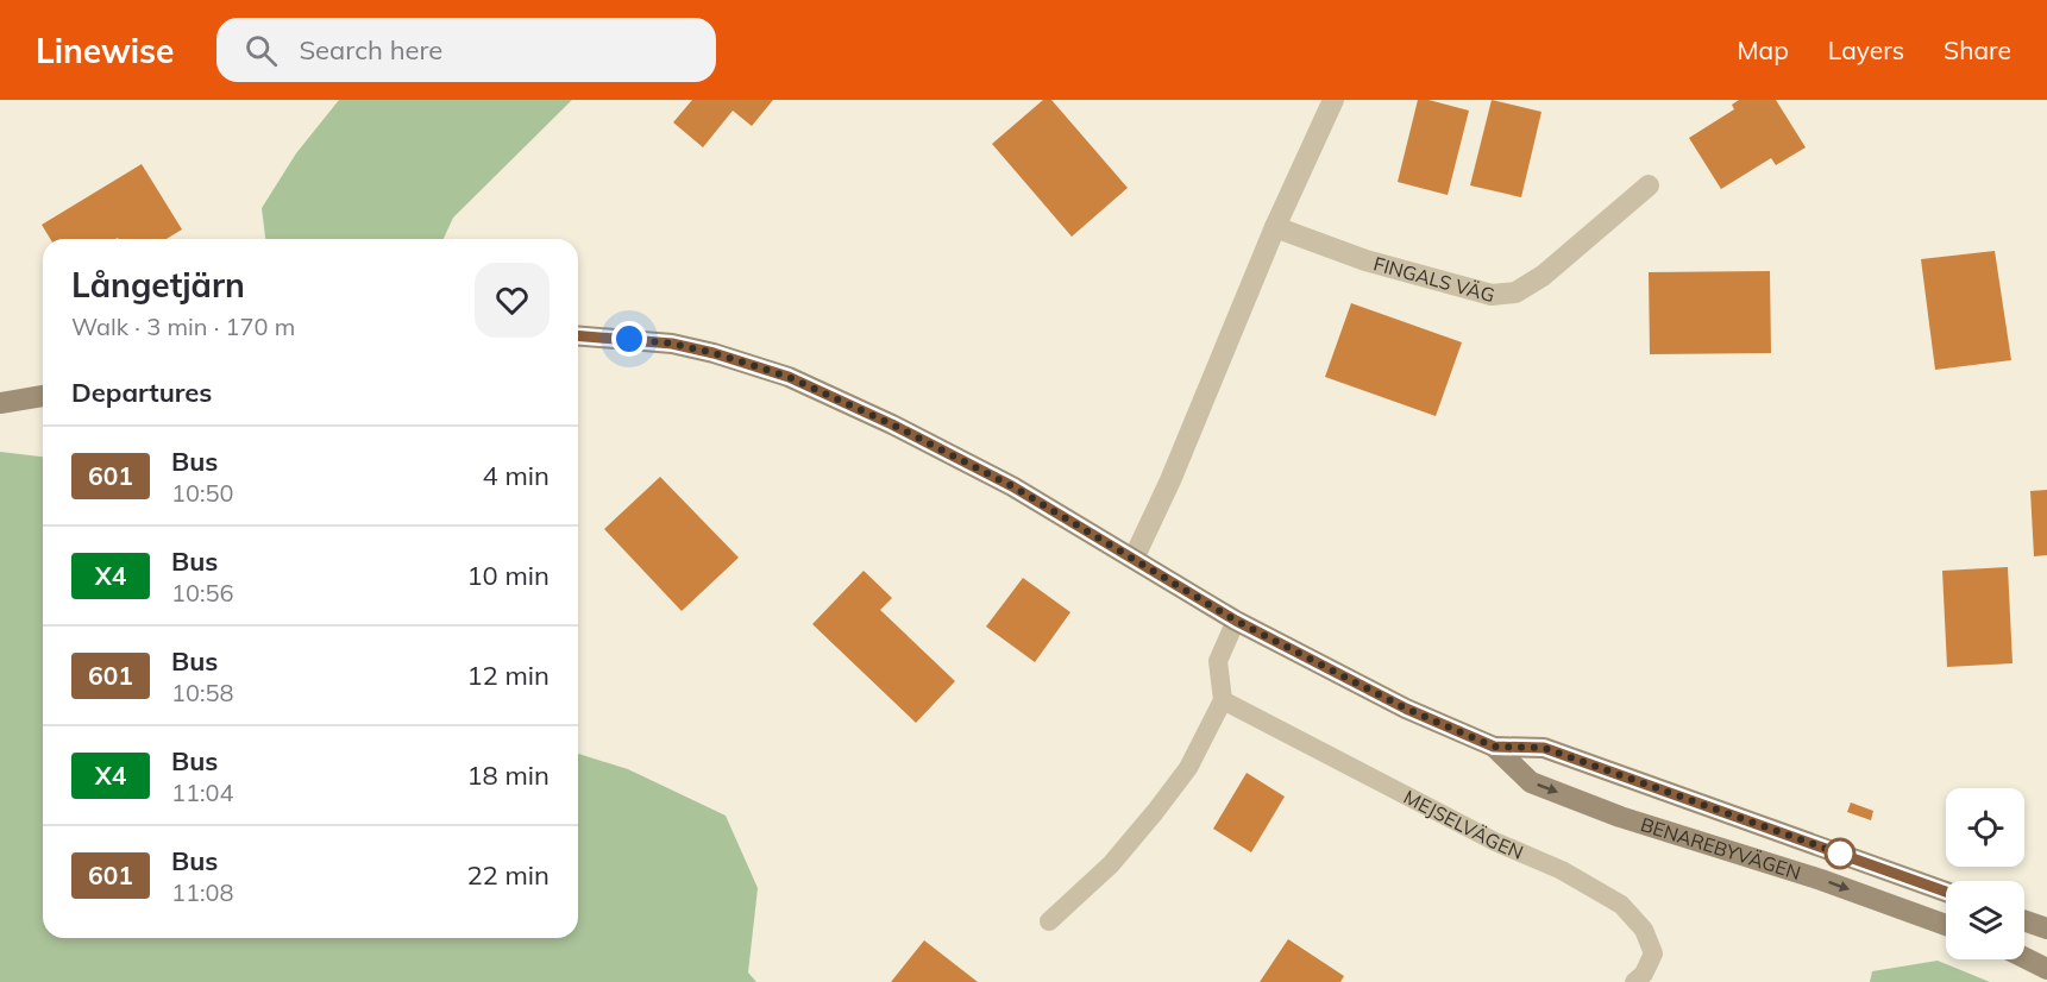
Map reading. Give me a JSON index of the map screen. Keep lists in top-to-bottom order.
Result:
{
  "streets": {
    "street": ["FINGALS VÄG", "BENAREBYVÄGEN"],
    "lane": ["MEJSELVÄGEN"]
  },
  "lines": ["bus line 601"],
  "page": {
    "header": "Linewise",
    "search": "Search here",
    "nav": ["Map", "Layers", "Share"],
    "heading": [
      ["Långetjärn", "Walk · 3 min · 170 m"],
      "Departures"
    ],
    "list": [
      {
        "mark": "601",
        "name": "Bus",
        "note": "10:50",
        "value": "4 min"
      },
      {
        "mark": "X4",
        "name": "Bus",
        "note": "10:56",
        "value": "10 min"
      },
      {
        "mark": "601",
        "name": "Bus",
        "note": "10:58",
        "value": "12 min"
      },
      {
        "mark": "X4",
        "name": "Bus",
        "note": "11:04",
        "value": "18 min"
      },
      {
        "mark": "601",
        "name": "Bus",
        "note": "11:08",
        "value": "22 min"
      }
    ]
  }
}
